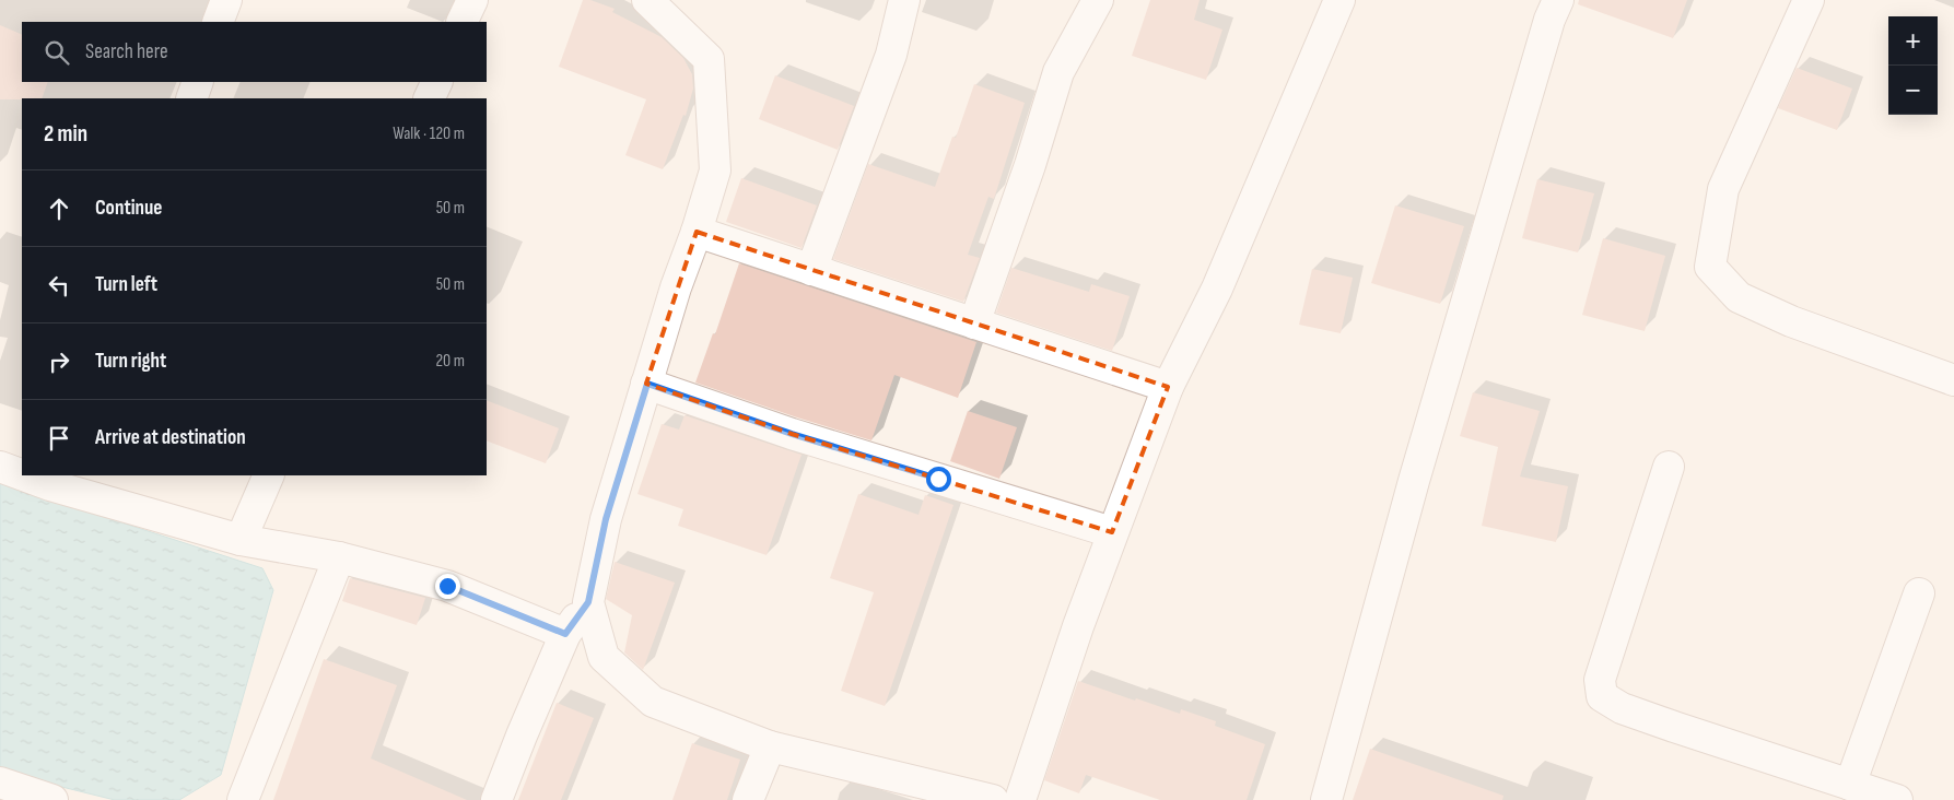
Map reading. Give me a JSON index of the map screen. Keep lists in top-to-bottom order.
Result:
{
  "page": {
    "map_buttons": ["+", "−"],
    "search": "Search here",
    "heading": ["2 min", "Walk · 120 m"],
    "list": [
      ["Continue", "50 m"],
      ["Turn left", "50 m"],
      ["Turn right", "20 m"],
      "Arrive at destination"
    ]
  }
}
